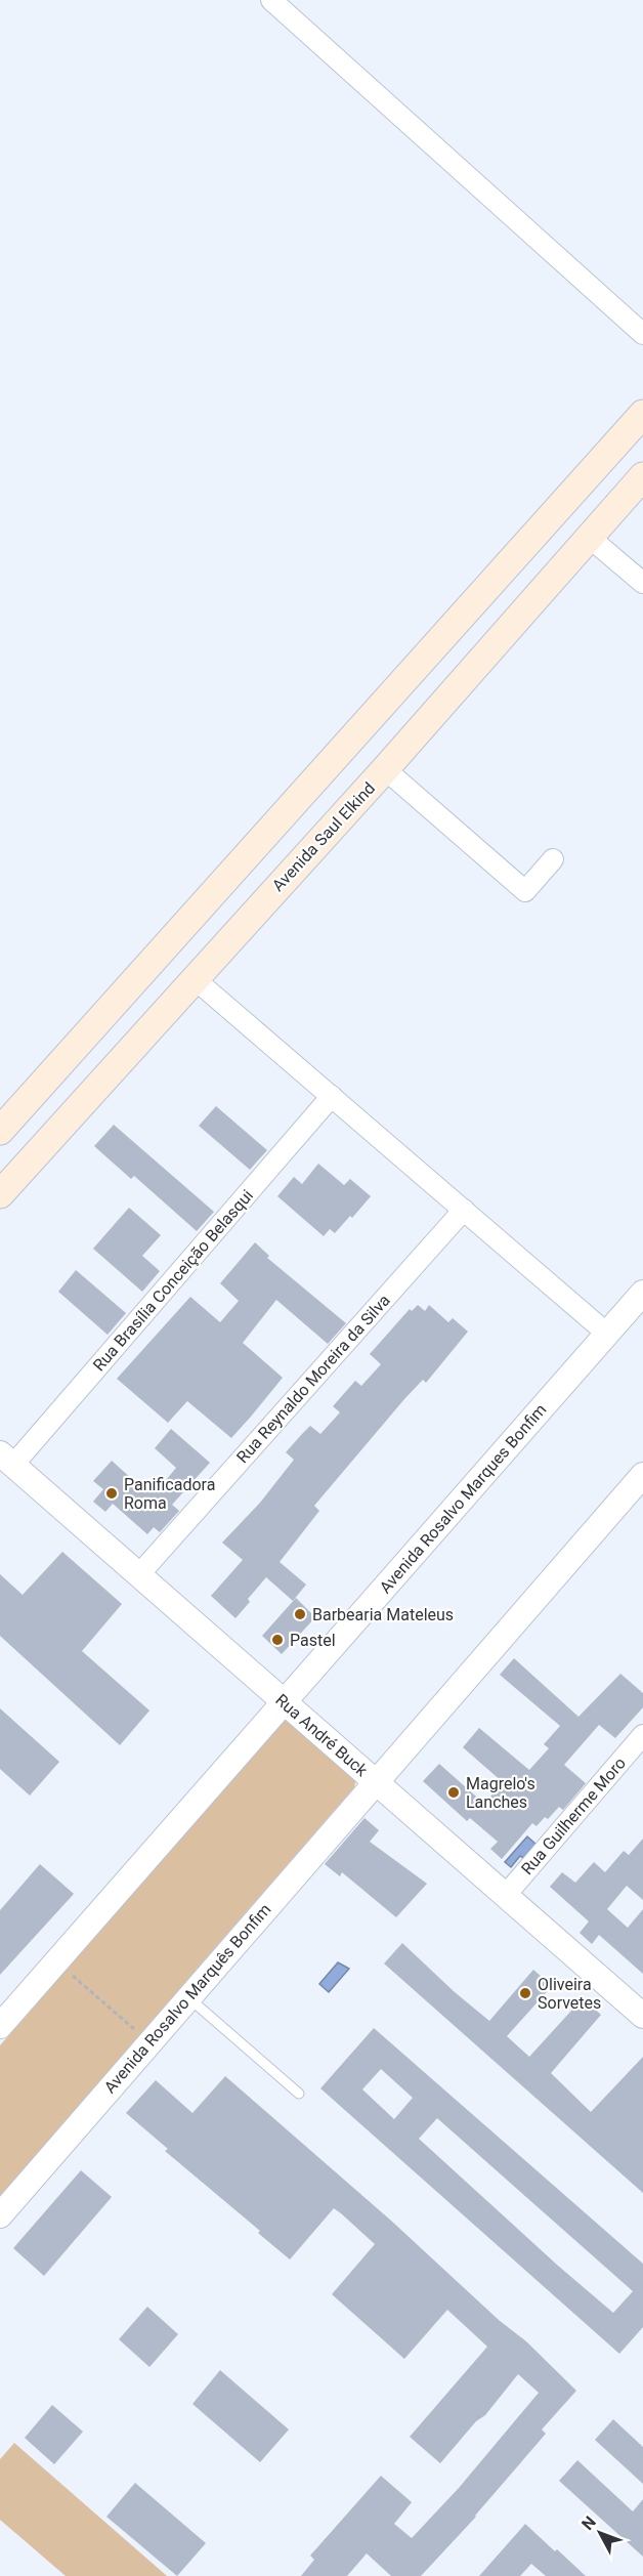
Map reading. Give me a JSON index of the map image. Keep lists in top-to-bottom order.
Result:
{
  "streets": {
    "main road": ["Avenida Saul Elkind"],
    "street": [
      "Rua Brasília Conceição Belasqui",
      "Rua Reynaldo Moreira da Silva",
      "Avenida Rosalvo Marques Bonfim",
      "Rua André Buck",
      "Rua Guilherme Moro",
      "Avenida Rosalvo Marquês Bonfim"
    ]
  },
  "crossings": [
    ["Rua Brasília Conceição Belasqui", "Rua André Buck"],
    ["Rua Reynaldo Moreira da Silva", "Rua André Buck"],
    ["Avenida Rosalvo Marques Bonfim", "Rua André Buck"],
    ["Rua André Buck", "Rua Guilherme Moro"],
    ["Rua André Buck", "Avenida Rosalvo Marquês Bonfim"]
  ],
  "places": [
    "Panificadora Roma",
    "Barbearia Mateleus",
    "Pastel",
    "Magrelo's Lanches",
    "Oliveira Sorvetes"
  ],
  "north": "top left"
}
